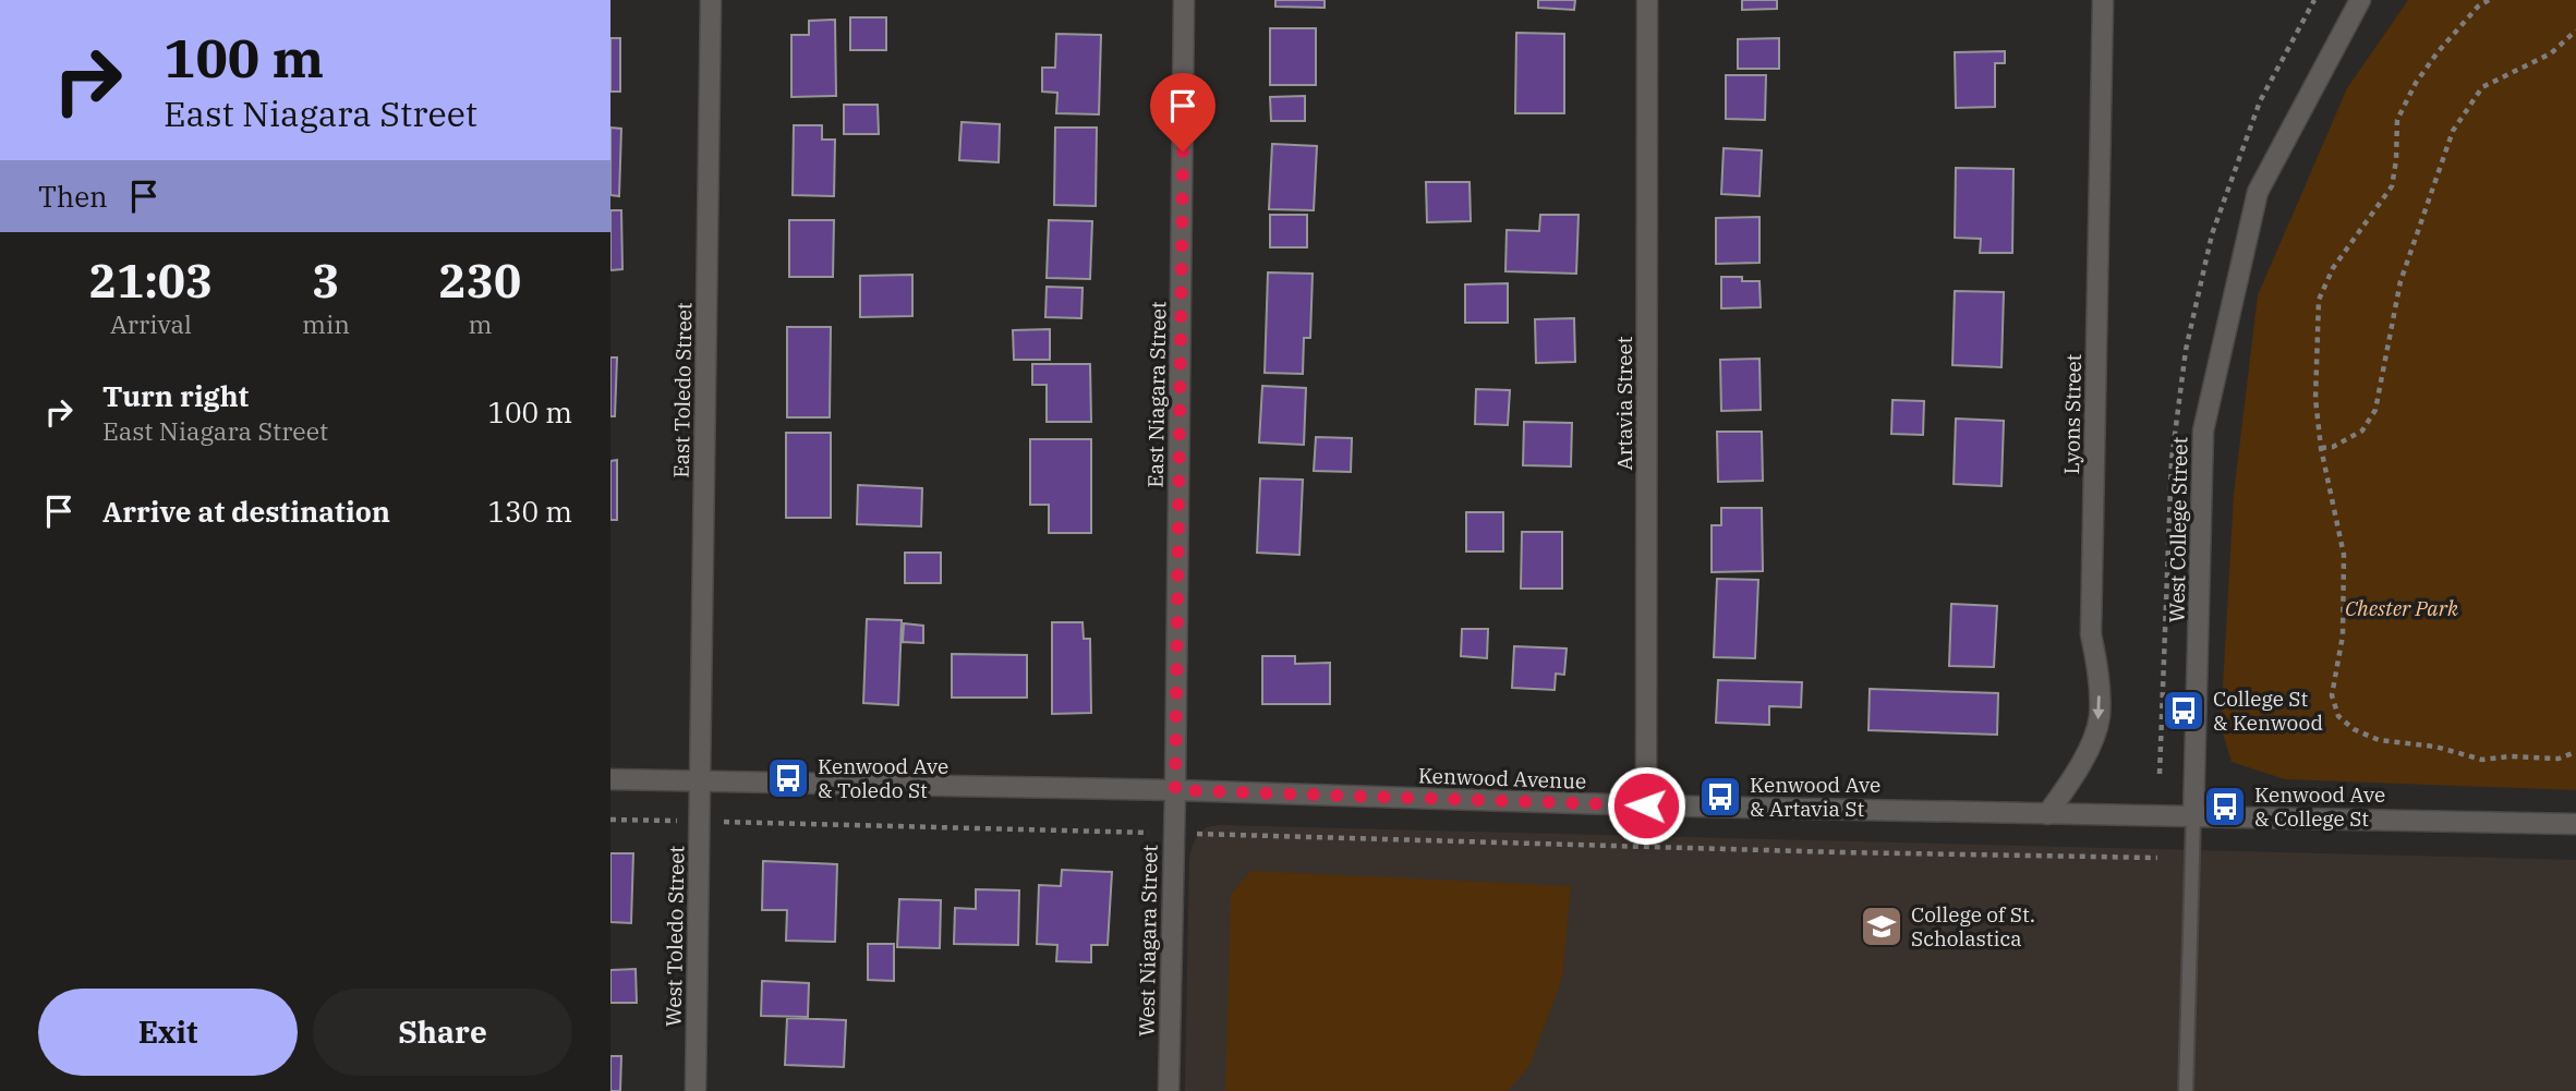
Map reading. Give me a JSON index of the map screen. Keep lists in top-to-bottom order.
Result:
{
  "streets": {
    "street": [
      "East Toledo Street",
      "East Niagara Street",
      "Artavia Street",
      "Lyons Street",
      "West College Street",
      "Kenwood Avenue",
      "West Toledo Street",
      "West Niagara Street"
    ]
  },
  "crossings": [
    ["East Toledo Street", "Kenwood Avenue"],
    ["East Toledo Street", "West Toledo Street"],
    ["East Niagara Street", "Kenwood Avenue"],
    ["East Niagara Street", "West Niagara Street"],
    ["Artavia Street", "Kenwood Avenue"],
    ["Lyons Street", "Kenwood Avenue"],
    ["West College Street", "Kenwood Avenue"],
    ["Kenwood Avenue", "West Toledo Street"],
    ["Kenwood Avenue", "West Niagara Street"]
  ],
  "one_way": ["Lyons Street"],
  "parks": ["Chester Park"],
  "places": {
    "bus stop": [
      "College St & Kenwood",
      "Kenwood Ave & Toledo St",
      "Kenwood Ave & Artavia St",
      "Kenwood Ave & College St"
    ],
    "school or university": ["College of St. Scholastica"]
  },
  "page": {
    "turn": ["100 m", "East Niagara Street"],
    "then": "Then",
    "eta": [
      "21:03",
      "Arrival",
      "3",
      "min",
      "230",
      "m"
    ],
    "list": [
      {
        "name": "Turn right",
        "note": "East Niagara Street",
        "value": "100 m"
      },
      {
        "name": "Arrive at destination",
        "value": "130 m"
      }
    ],
    "buttons": ["Exit", "Share"]
  }
}
